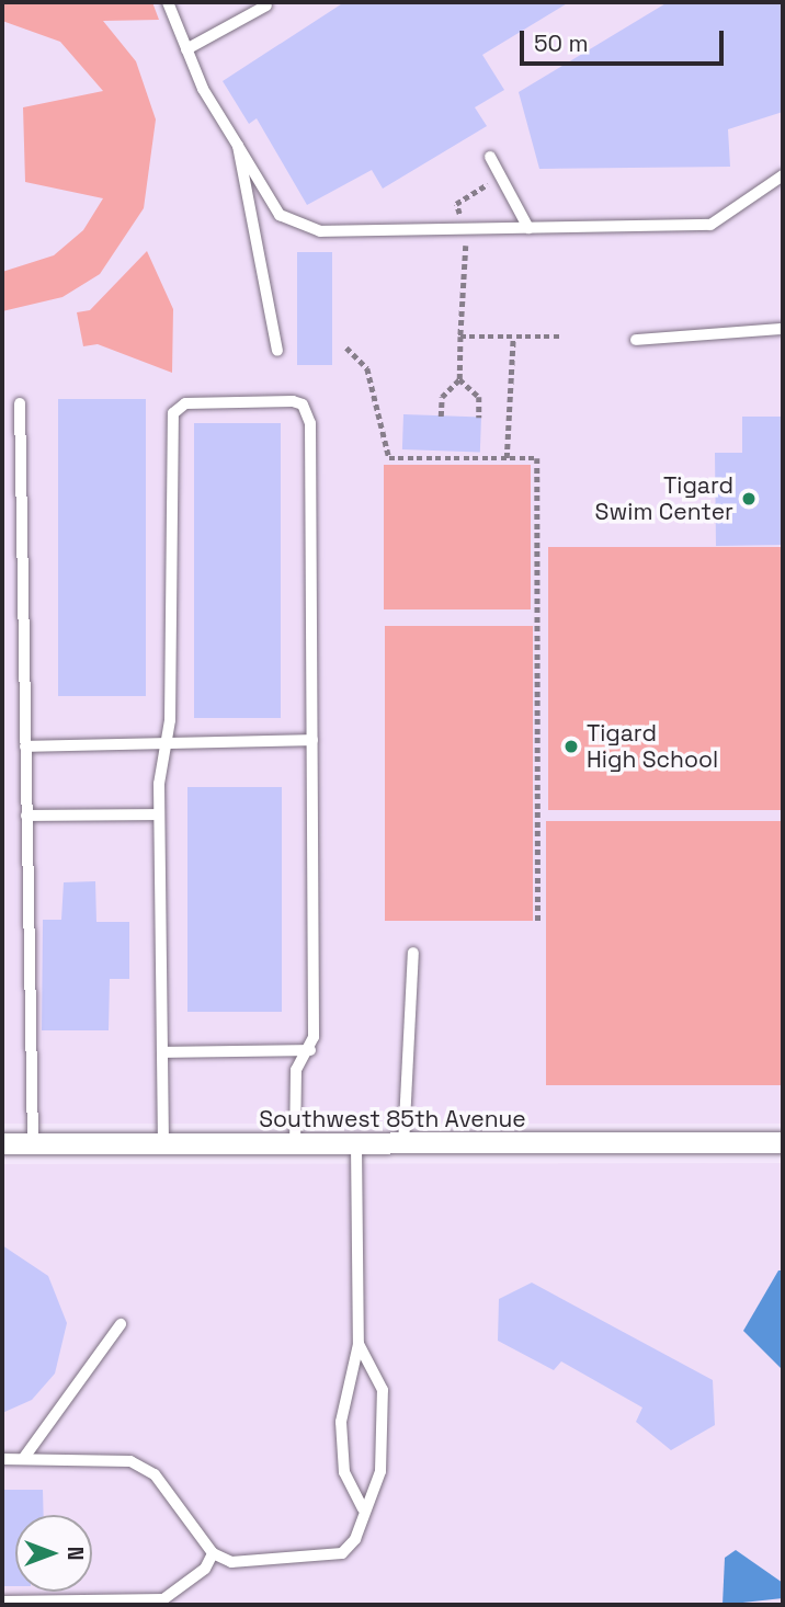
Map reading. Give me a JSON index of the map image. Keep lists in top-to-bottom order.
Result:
{
  "streets": {
    "street": ["Southwest 85th Avenue"]
  },
  "places": ["Tigard Swim Center", "Tigard High School"],
  "scale_bar": "50 m",
  "north": "right"
}
